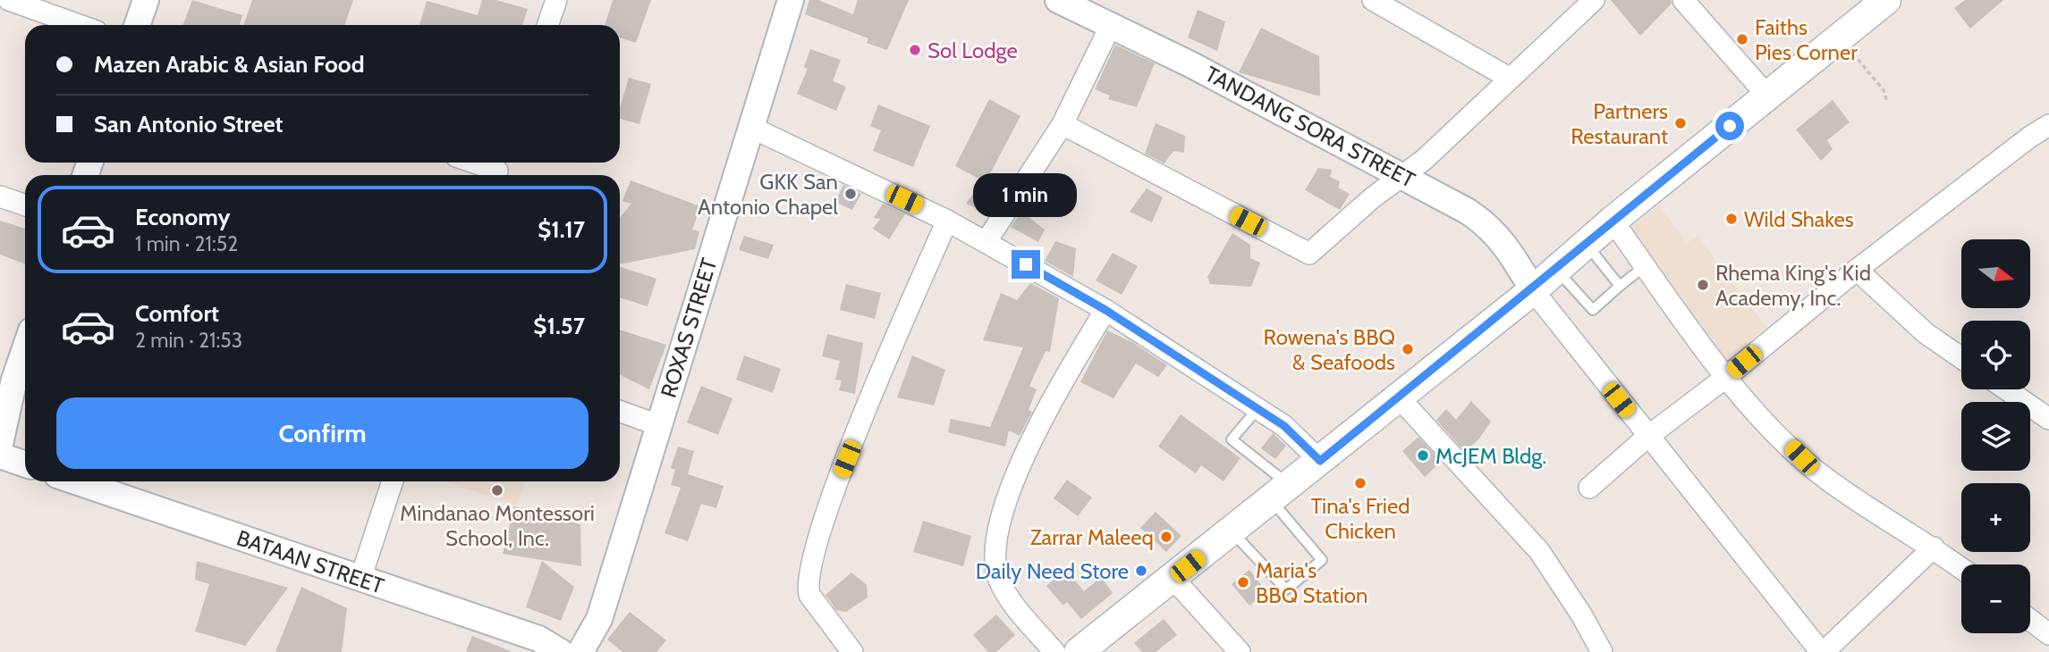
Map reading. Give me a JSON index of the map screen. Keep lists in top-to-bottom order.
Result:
{
  "streets": {
    "street": ["TANDANG SORA STREET", "ROXAS STREET", "BATAAN STREET"]
  },
  "places": [
    "Faiths Pies Corner",
    "Sol Lodge",
    "Partners Restaurant",
    "GKK San Antonio Chapel",
    "Wild Shakes",
    "Rhema King's Kid Academy, Inc.",
    "Rowena's BBQ & Seafoods",
    "McJEM Bldg.",
    "Tina's Fried Chicken",
    "Mindanao Montessori School, Inc.",
    "Zarrar Maleeq",
    "Daily Need Store",
    "Maria's BBQ Station"
  ],
  "north": "right",
  "page": {
    "banner": ["Mazen Arabic & Asian Food", "San Antonio Street"],
    "bubble": "1 min",
    "list": [
      {
        "name": "Economy",
        "note": "1 min · 21:52",
        "value": "$1.17"
      },
      {
        "name": "Comfort",
        "note": "2 min · 21:53",
        "value": "$1.57"
      }
    ],
    "map_buttons": ["+", "−"],
    "buttons": "Confirm"
  }
}
